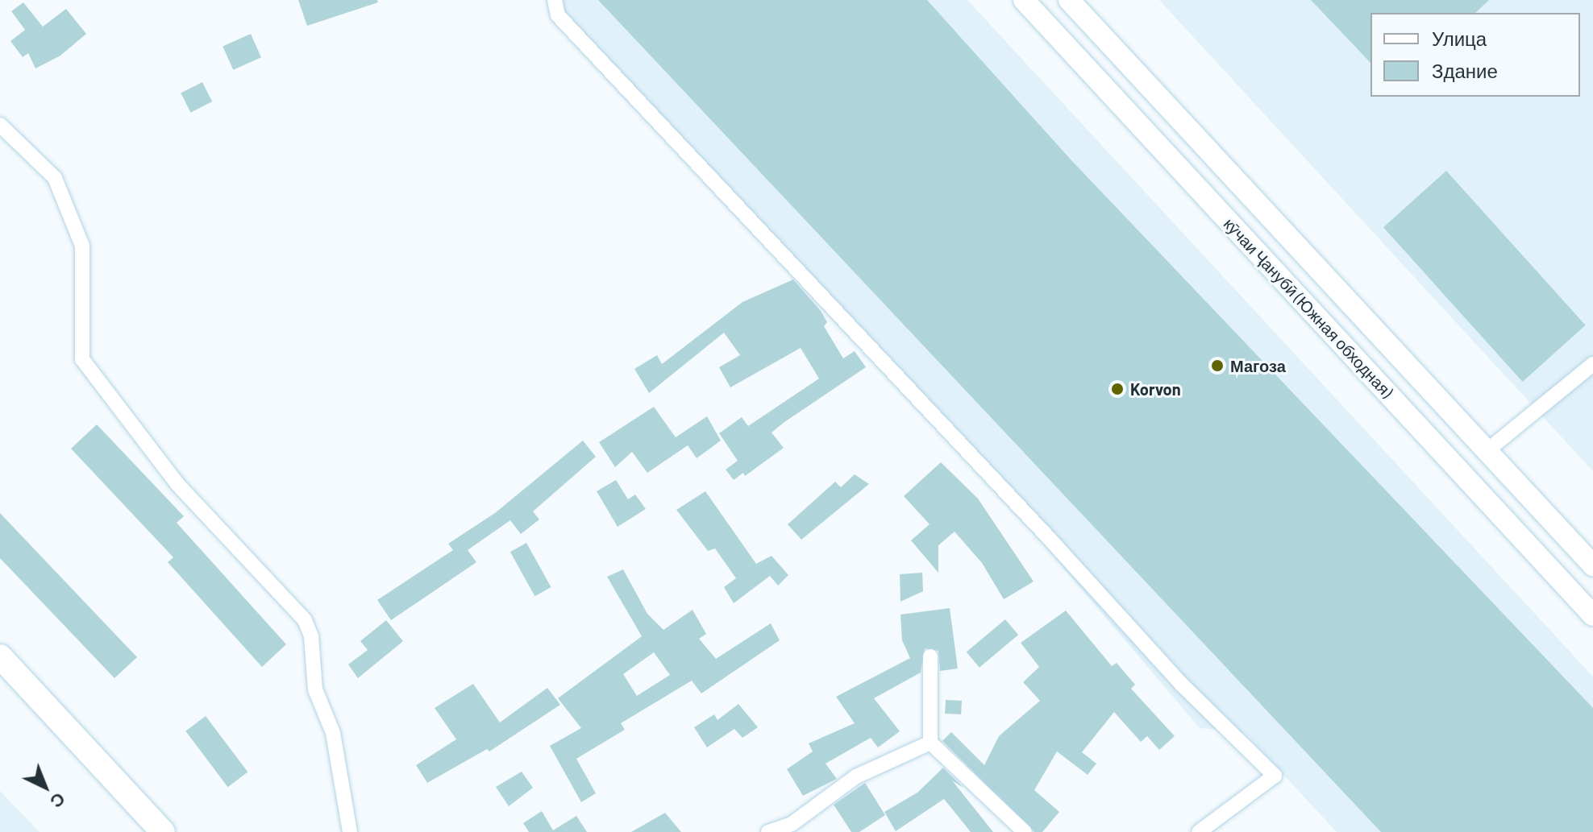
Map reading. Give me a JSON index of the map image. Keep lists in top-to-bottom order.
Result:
{
  "streets": {
    "main road": ["кӯчаи Ҷанубӣ (Южная обходная)"]
  },
  "places": ["Магоза", "Korvon"],
  "legend": ["Улица", "Здание"],
  "north": "bottom right"
}
